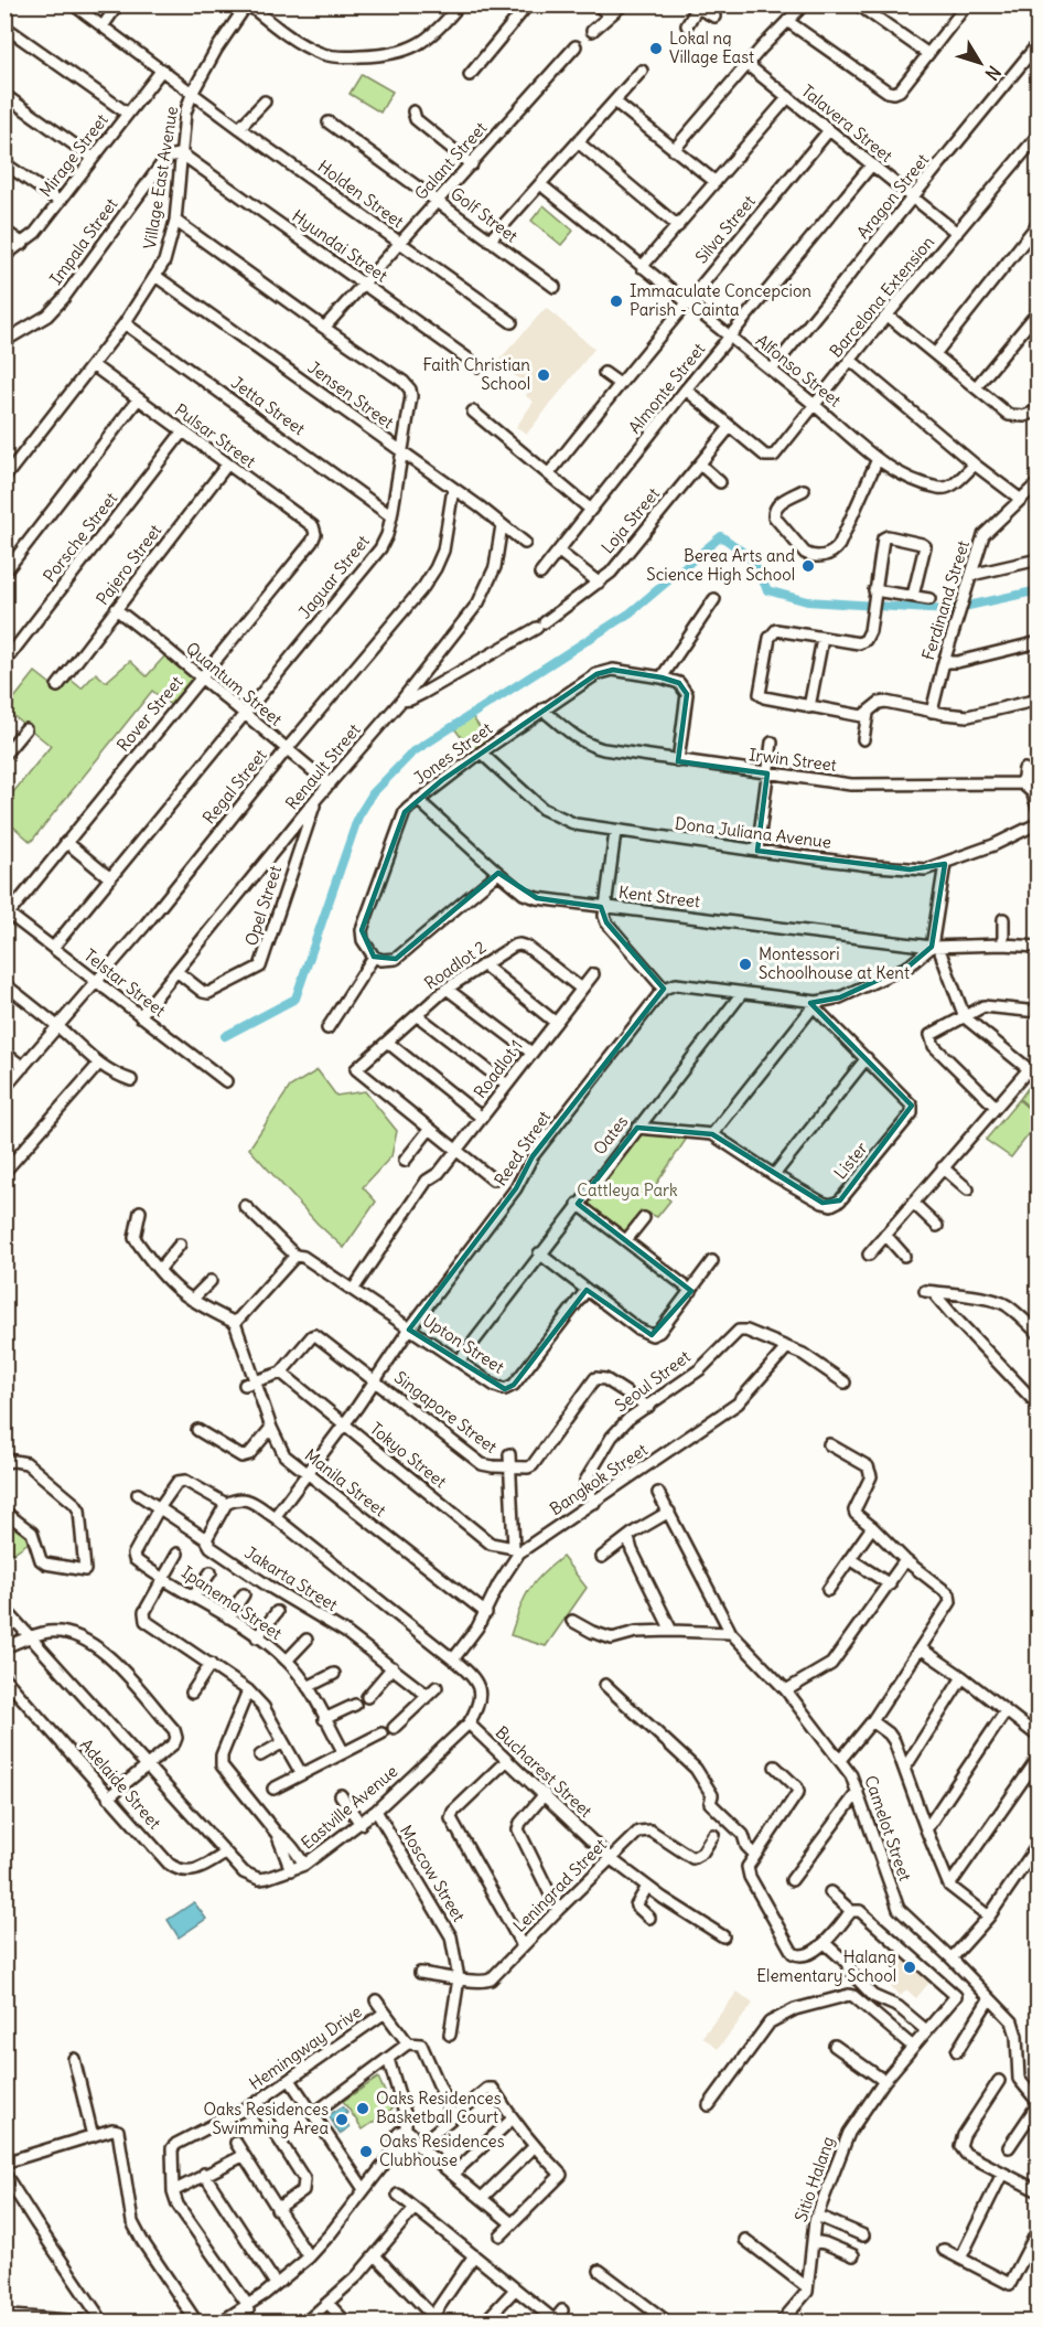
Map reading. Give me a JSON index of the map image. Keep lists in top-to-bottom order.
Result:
{
  "streets": {
    "street": [
      "Talavera Street",
      "Mirage Street",
      "Galant Street",
      "Village East Avenue",
      "Holden Street",
      "Aragon Street",
      "Golf Street",
      "Silva Street",
      "Impala Street",
      "Hyundai Street",
      "Barcelona Extension",
      "Alfonso Street",
      "Almonte Street",
      "Jensen Street",
      "Jetta Street",
      "Pulsar Street",
      "Loja Street",
      "Porsche Street",
      "Pajero Street",
      "Jaguar Street",
      "Ferdinand Street",
      "Quantum Street",
      "Rover Street",
      "Jones Street",
      "Irwin Street",
      "Renault Street",
      "Regal Street",
      "Dona Juliana Avenue",
      "Kent Street",
      "Opel Street",
      "Roadlot 2",
      "Telstar Street",
      "Roadlot 1",
      "Oates",
      "Reed Street",
      "Lister",
      "Upton Street",
      "Seoul Street",
      "Singapore Street",
      "Tokyo Street",
      "Bangkok Street",
      "Manila Street",
      "Jakarta Street",
      "Ipanema Street",
      "Bucharest Street",
      "Adelaide Street",
      "Eastville Avenue",
      "Camelot Street",
      "Moscow Street",
      "Leningrad Street",
      "Hemingway Drive",
      "Sitio Halang"
    ]
  },
  "crossings": [
    ["Talavera Street", "Aragon Street"],
    ["Talavera Street", "Silva Street"],
    ["Talavera Street", "Barcelona Extension"],
    ["Talavera Street", "Almonte Street"],
    ["Mirage Street", "Holden Street"],
    ["Galant Street", "Holden Street"],
    ["Galant Street", "Golf Street"],
    ["Galant Street", "Hyundai Street"],
    ["Galant Street", "Jaguar Street"],
    ["Village East Avenue", "Holden Street"],
    ["Village East Avenue", "Impala Street"],
    ["Village East Avenue", "Hyundai Street"],
    ["Village East Avenue", "Jensen Street"],
    ["Village East Avenue", "Jetta Street"],
    ["Village East Avenue", "Pulsar Street"],
    ["Village East Avenue", "Jaguar Street"],
    ["Aragon Street", "Alfonso Street"],
    ["Silva Street", "Alfonso Street"],
    ["Impala Street", "Hyundai Street"],
    ["Barcelona Extension", "Alfonso Street"],
    ["Barcelona Extension", "Almonte Street"],
    ["Barcelona Extension", "Loja Street"],
    ["Alfonso Street", "Almonte Street"],
    ["Jensen Street", "Jaguar Street"],
    ["Jensen Street", "Renault Street"],
    ["Jensen Street", "Regal Street"],
    ["Jetta Street", "Jaguar Street"],
    ["Pulsar Street", "Porsche Street"],
    ["Pulsar Street", "Pajero Street"],
    ["Pulsar Street", "Rover Street"],
    ["Loja Street", "Renault Street"],
    ["Pajero Street", "Quantum Street"],
    ["Jaguar Street", "Quantum Street"],
    ["Jaguar Street", "Telstar Street"],
    ["Quantum Street", "Rover Street"],
    ["Quantum Street", "Renault Street"],
    ["Quantum Street", "Regal Street"],
    ["Rover Street", "Telstar Street"],
    ["Jones Street", "Irwin Street"],
    ["Jones Street", "Dona Juliana Avenue"],
    ["Jones Street", "Kent Street"],
    ["Renault Street", "Opel Street"],
    ["Renault Street", "Telstar Street"],
    ["Regal Street", "Telstar Street"],
    ["Roadlot 2", "Roadlot 1"],
    ["Roadlot 1", "Upton Street"],
    ["Oates", "Lister"],
    ["Oates", "Upton Street"],
    ["Reed Street", "Upton Street"],
    ["Seoul Street", "Singapore Street"],
    ["Seoul Street", "Bangkok Street"],
    ["Singapore Street", "Tokyo Street"],
    ["Tokyo Street", "Bangkok Street"],
    ["Bangkok Street", "Manila Street"],
    ["Bangkok Street", "Eastville Avenue"],
    ["Jakarta Street", "Ipanema Street"],
    ["Bucharest Street", "Eastville Avenue"],
    ["Bucharest Street", "Leningrad Street"],
    ["Adelaide Street", "Eastville Avenue"],
    ["Eastville Avenue", "Moscow Street"],
    ["Moscow Street", "Leningrad Street"]
  ],
  "parks": ["Cattleya Park"],
  "places": [
    "Lokal ng Village East",
    "Immaculate Concepcion Parish - Cainta",
    "Faith Christian School",
    "Berea Arts and Science High School",
    "Montessori Schoolhouse at Kent",
    "Halang Elementary School",
    "Oaks Residences Basketball Court",
    "Oaks Residences Swimming Area",
    "Oaks Residences Clubhouse"
  ],
  "north": "bottom right"
}
